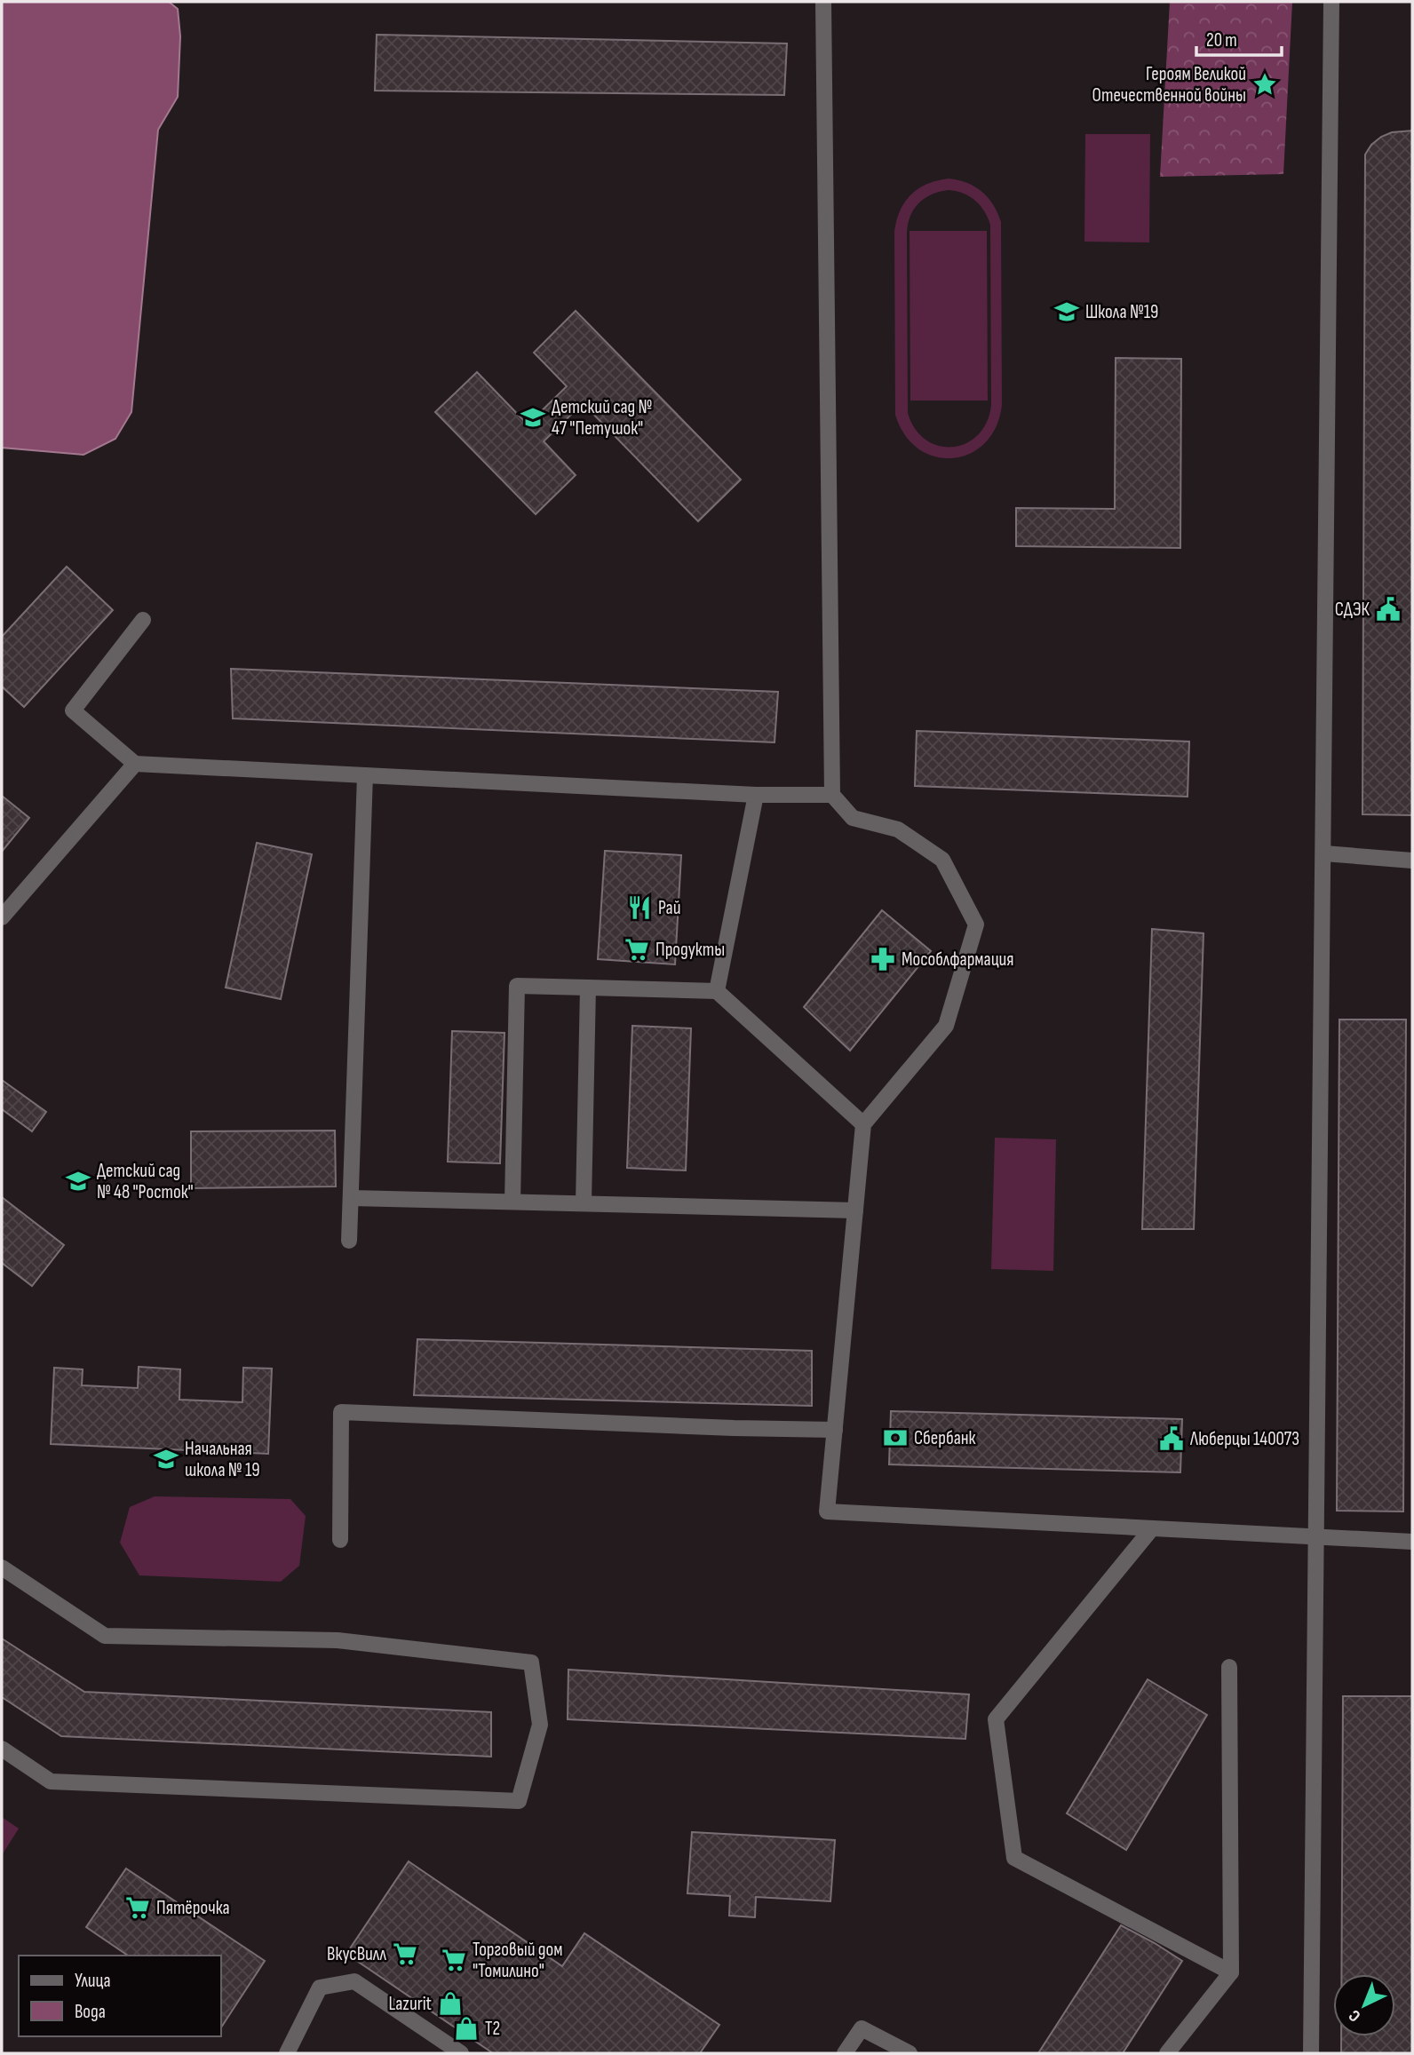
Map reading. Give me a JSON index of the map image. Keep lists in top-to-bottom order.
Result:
{
  "places": {
    "place": ["Героям Великой Отечественной войны"],
    "school or university": [
      "Школа №19",
      "Детский сад № 47 \"Петушок\"",
      "Детский сад № 48 \"Росток\"",
      "Начальная школа № 19"
    ],
    "public building": ["СДЭК", "Люберцы 140073"],
    "restaurant": ["Рай"],
    "supermarket": [
      "Продукты",
      "Пятёрочка",
      "ВкусВилл",
      "Торговый дом \"Томилино\""
    ],
    "pharmacy": ["Мособлфармация"],
    "bank": ["Сбербанк"],
    "shop": ["Lazurit", "T2"]
  },
  "legend": ["Улица", "Вода"],
  "scale_bar": "20 m",
  "north": "bottom left"
}
